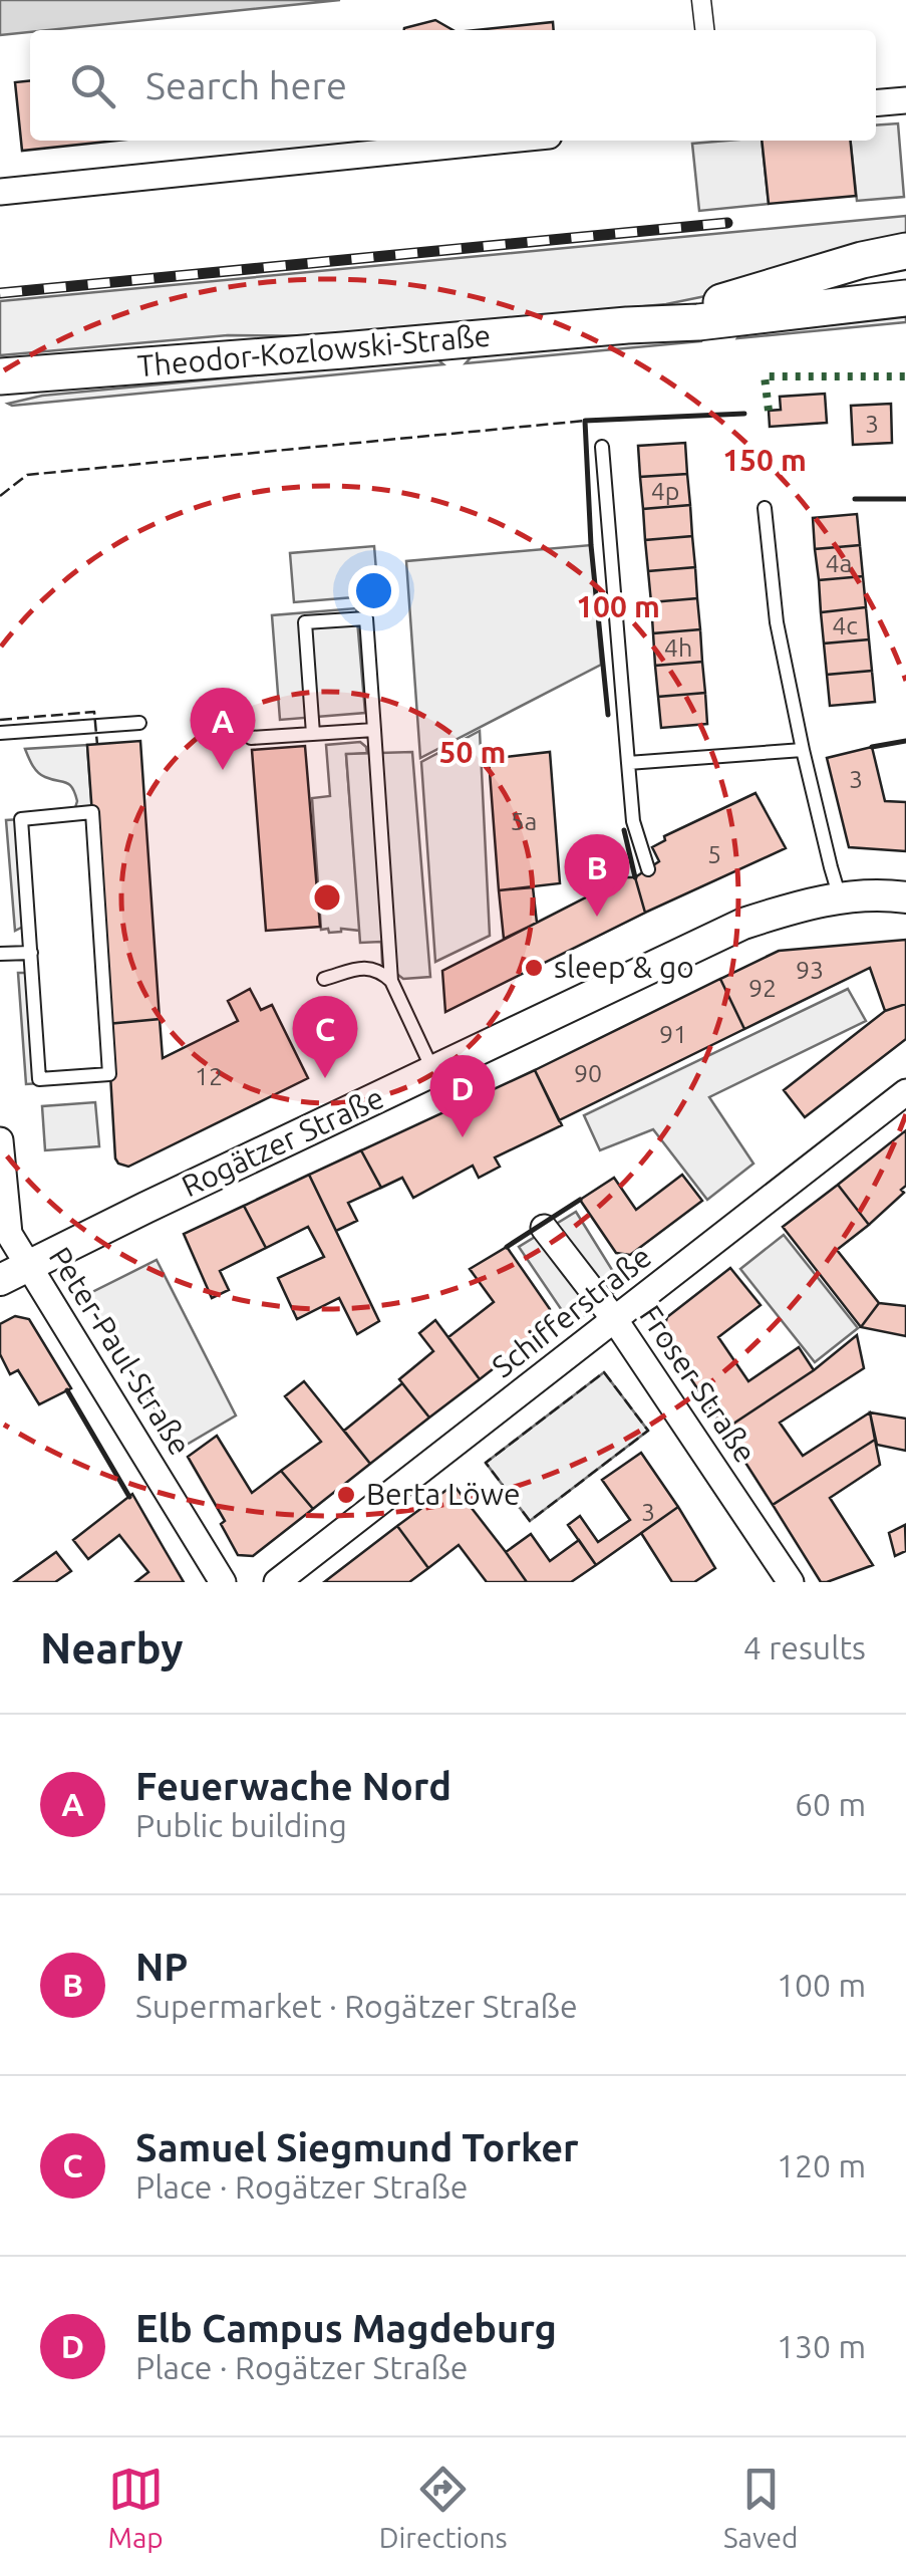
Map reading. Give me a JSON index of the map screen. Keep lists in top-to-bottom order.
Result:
{
  "streets": {
    "main road": ["Theodor-Kozlowski-Straße"],
    "street": [
      "Rogätzer Straße",
      "Schifferstraße",
      "Peter-Paul-Straße",
      "Froser Straße"
    ]
  },
  "crossings": [
    ["Rogätzer Straße", "Peter-Paul-Straße"],
    ["Schifferstraße", "Froser Straße"]
  ],
  "places": ["sleep & go", "Berta Löwe"],
  "house_numbers": [
    "3",
    "4p",
    "4a",
    "4c",
    "4h",
    "3",
    "5a",
    "5",
    "93",
    "92",
    "91",
    "90",
    "12",
    "3"
  ],
  "page": {
    "search": "Search here",
    "pins": [
      "A",
      "B",
      "C",
      "D"
    ],
    "heading": ["Nearby", "4 results"],
    "list": [
      {
        "mark": "A",
        "name": "Feuerwache Nord",
        "note": "Public building",
        "value": "60 m"
      },
      {
        "mark": "B",
        "name": "NP",
        "note": "Supermarket · Rogätzer Straße",
        "value": "100 m"
      },
      {
        "mark": "C",
        "name": "Samuel Siegmund Torker",
        "note": "Place · Rogätzer Straße",
        "value": "120 m"
      },
      {
        "mark": "D",
        "name": "Elb Campus Magdeburg",
        "note": "Place · Rogätzer Straße",
        "value": "130 m"
      }
    ],
    "nav": ["Map", "Directions", "Saved"]
  },
  "rings": ["150 m", "100 m", "50 m"]
}
